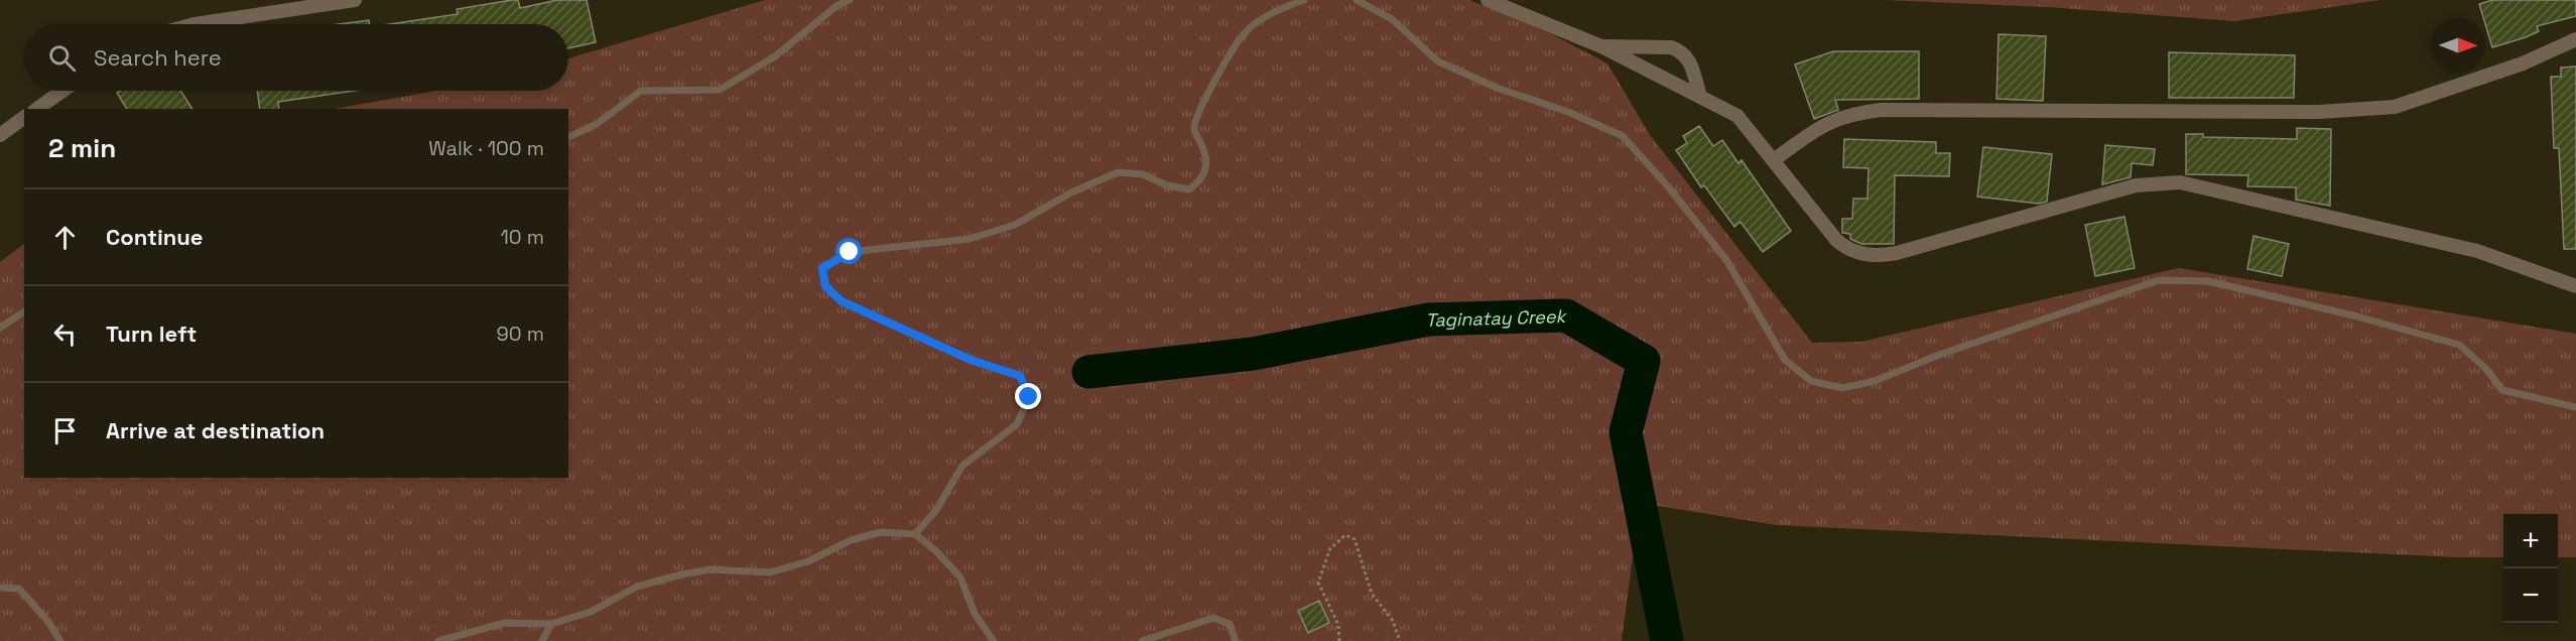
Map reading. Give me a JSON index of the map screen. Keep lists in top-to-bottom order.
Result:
{
  "water": ["Taginatay Creek"],
  "north": "right",
  "page": {
    "search": "Search here",
    "heading": ["2 min", "Walk · 100 m"],
    "list": [
      ["Continue", "10 m"],
      ["Turn left", "90 m"],
      "Arrive at destination"
    ],
    "map_buttons": ["+", "−"]
  }
}
